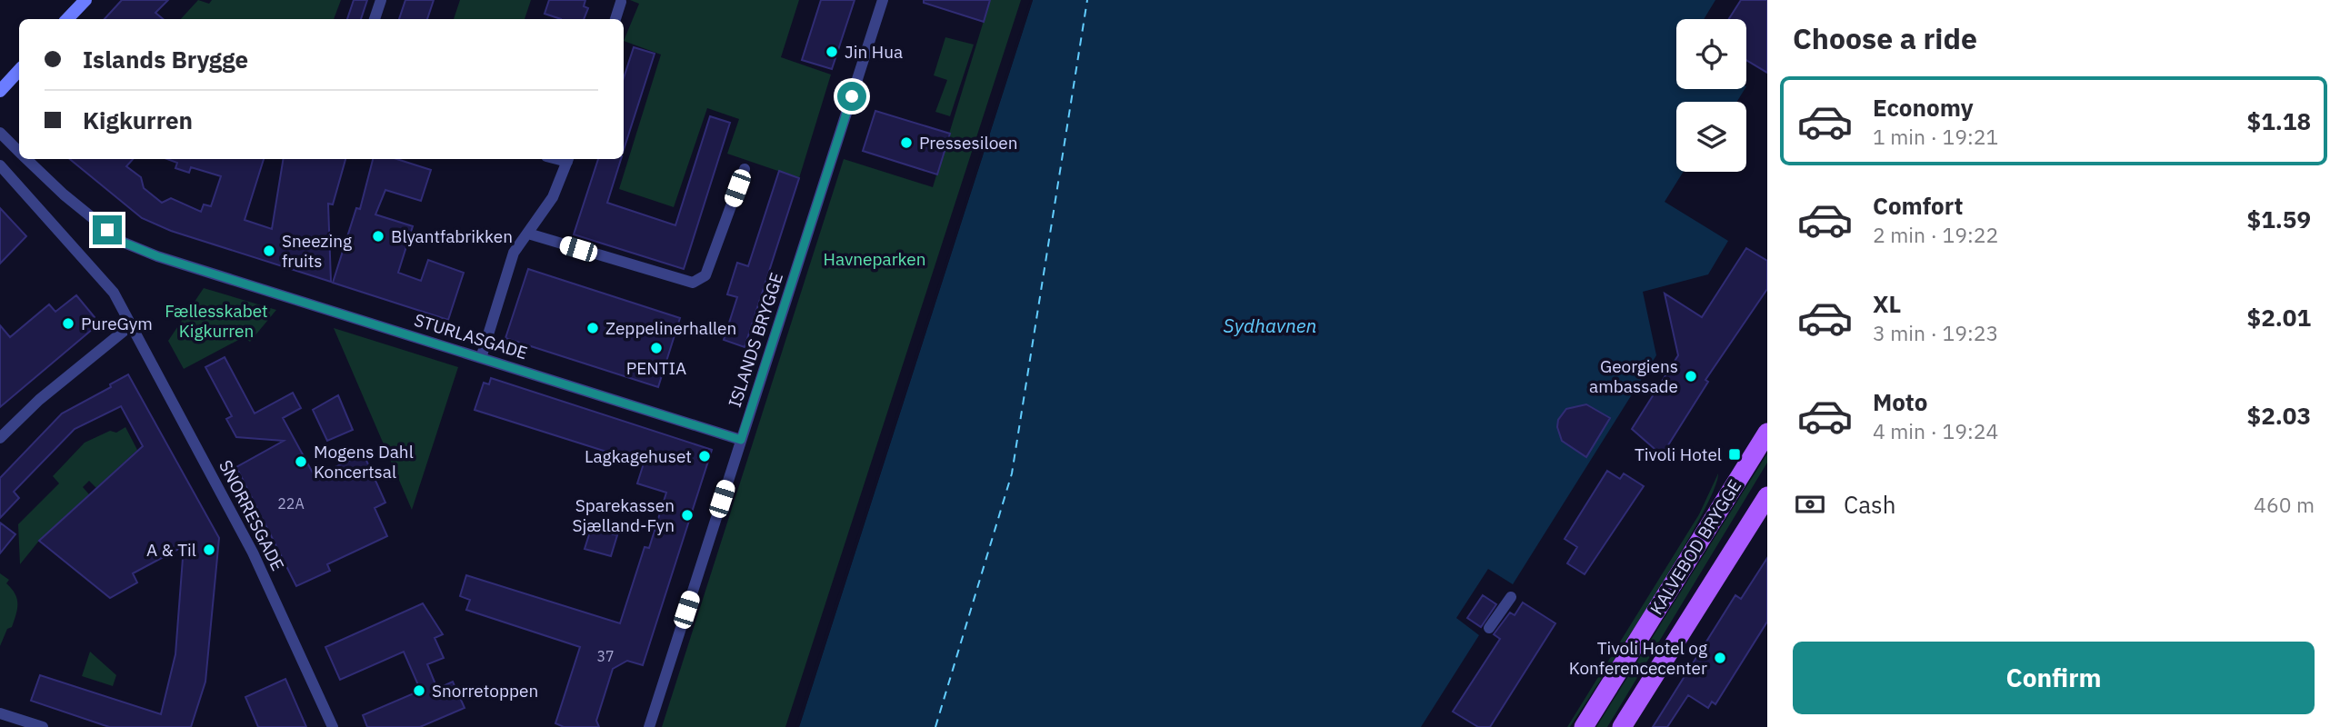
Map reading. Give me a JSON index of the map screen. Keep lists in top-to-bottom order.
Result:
{
  "streets": {
    "main road": ["KALVEBOD BRYGGE"],
    "street": ["STURLASGADE", "ISLANDS BRYGGE", "SNORRESGADE"]
  },
  "crossings": [
    ["STURLASGADE", "ISLANDS BRYGGE"]
  ],
  "water": ["Sydhavnen"],
  "parks": ["Havneparken", "Fællesskabet Kigkurren"],
  "places": {
    "other": [
      "Jin Hua",
      "Pressesiloen",
      "Blyantfabrikken",
      "Sneezing fruits",
      "PureGym",
      "Zeppelinerhallen",
      "PENTIA",
      "Georgiens ambassade",
      "Lagkagehuset",
      "Mogens Dahl Koncertsal",
      "Sparekassen Sjælland-Fyn",
      "A & Til",
      "Tivoli Hotel og Konferencecenter",
      "Snorretoppen"
    ],
    "transit": ["Tivoli Hotel"]
  },
  "house_numbers": ["22A", "37"],
  "page": {
    "heading": "Choose a ride",
    "banner": ["Islands Brygge", "Kigkurren"],
    "list": [
      {
        "name": "Economy",
        "note": "1 min · 19:21",
        "value": "$1.18"
      },
      {
        "name": "Comfort",
        "note": "2 min · 19:22",
        "value": "$1.59"
      },
      {
        "name": "XL",
        "note": "3 min · 19:23",
        "value": "$2.01"
      },
      {
        "name": "Moto",
        "note": "4 min · 19:24",
        "value": "$2.03"
      }
    ],
    "pay": ["Cash", "460 m"],
    "buttons": "Confirm"
  }
}
